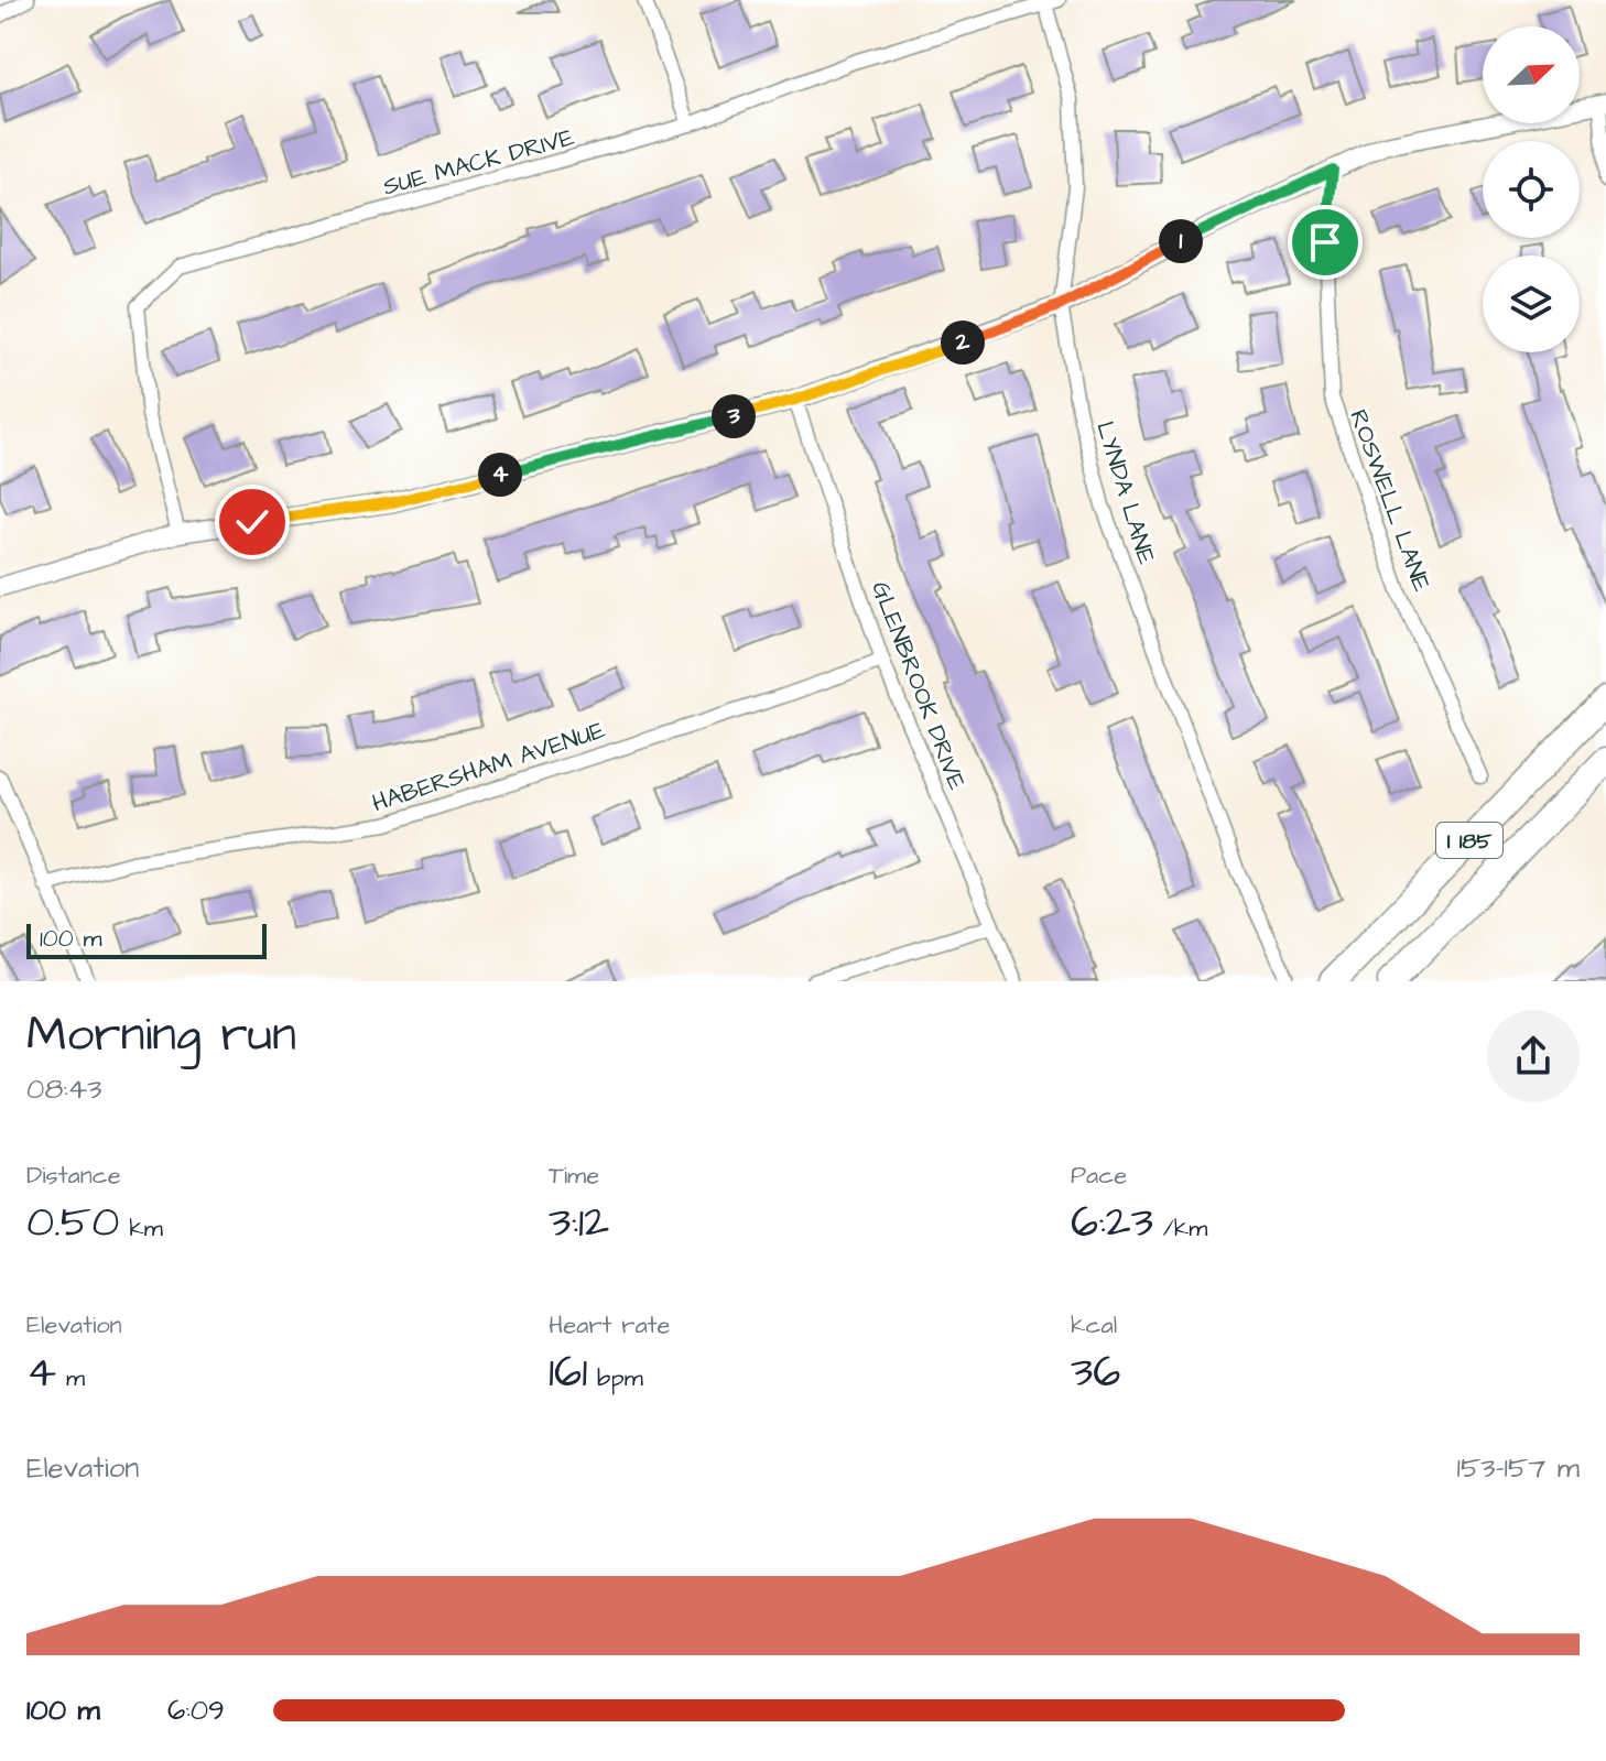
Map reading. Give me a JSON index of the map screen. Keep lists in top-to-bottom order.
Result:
{
  "streets": {
    "highway": ["I 185"],
    "street": [
      "SUE MACK DRIVE",
      "LYNDA LANE",
      "ROSWELL LANE",
      "GLENBROOK DRIVE",
      "HABERSHAM AVENUE"
    ]
  },
  "crossings": [
    ["SUE MACK DRIVE", "LYNDA LANE"],
    ["GLENBROOK DRIVE", "HABERSHAM AVENUE"]
  ],
  "scale_bar": "100 m",
  "north": "top right",
  "page": {
    "pins": [
      "1",
      "2",
      "3",
      "4"
    ],
    "scale": "100 m",
    "heading": ["Morning run", "08:43"],
    "stats": [
      ["Distance", "0.50 km"],
      ["Time", "3:12"],
      ["Pace", "6:23 /km"],
      ["Elevation", "4 m"],
      ["Heart rate", "161 bpm"],
      ["kcal", "36"]
    ],
    "chart": ["Elevation", "153–157 m"],
    "list": [
      {
        "name": "100 m",
        "note": "6:09"
      }
    ]
  }
}
